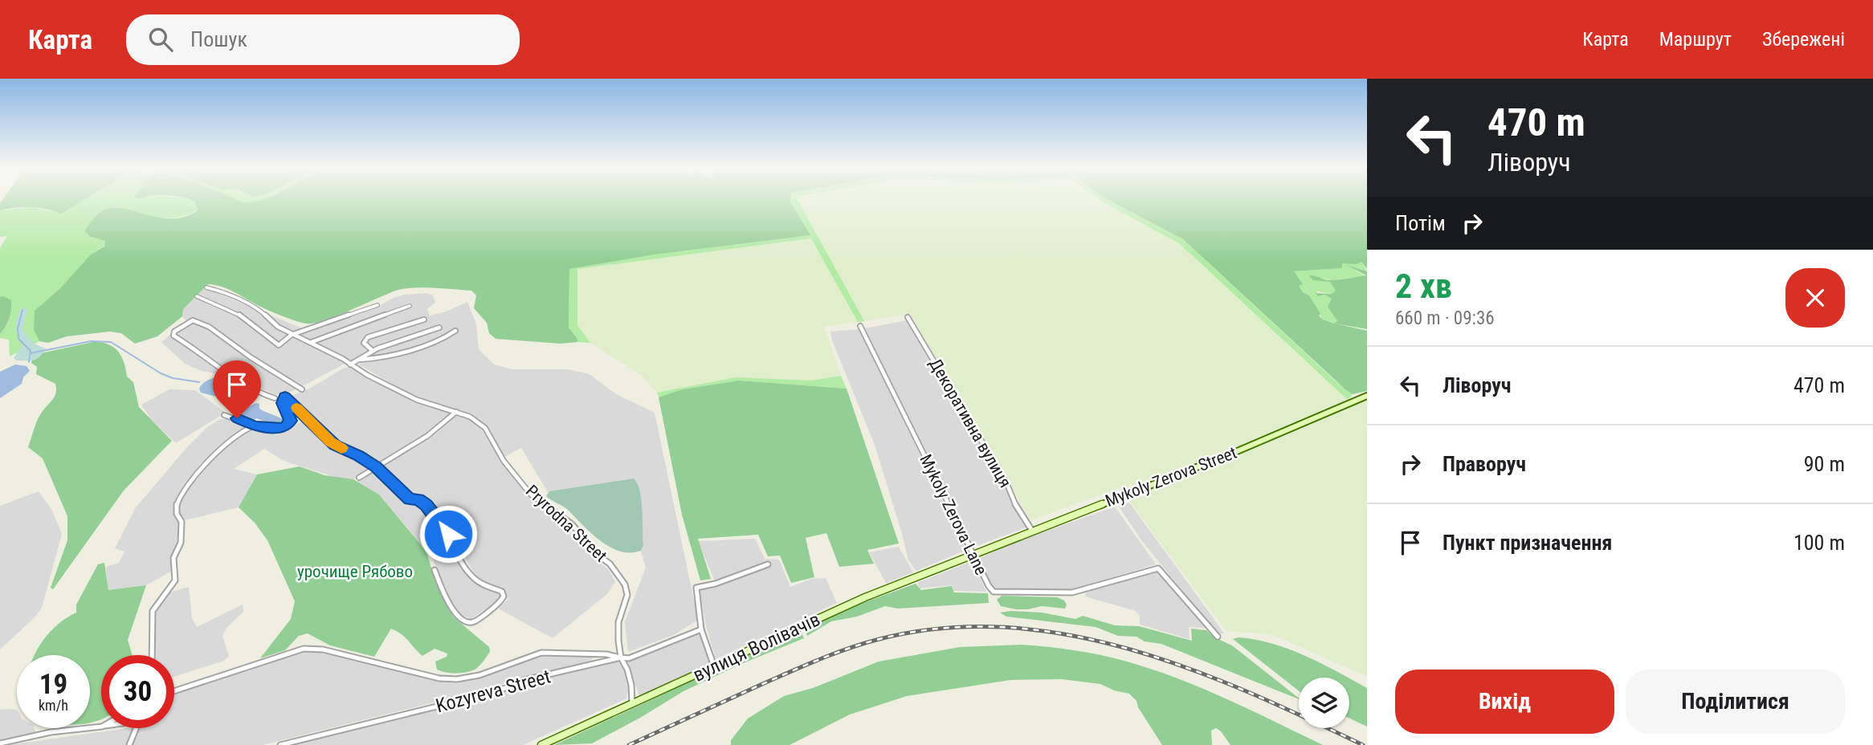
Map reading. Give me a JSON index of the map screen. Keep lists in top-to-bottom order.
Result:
{
  "streets": {
    "street": [
      "Декоративна вулиця",
      "Mykoly Zerova Street",
      "Mykoly Zerova Lane",
      "Pryrodna Street",
      "вулиця Волівачів",
      "Kozyreva Street"
    ]
  },
  "crossings": [
    ["Декоративна вулиця", "Mykoly Zerova Street"],
    ["Mykoly Zerova Street", "Mykoly Zerova Lane"],
    ["Mykoly Zerova Street", "вулиця Волівачів"],
    ["Mykoly Zerova Lane", "вулиця Волівачів"],
    ["Pryrodna Street", "вулиця Волівачів"],
    ["Pryrodna Street", "Kozyreva Street"]
  ],
  "parks": ["урочище Рябово"],
  "page": {
    "header": "Карта",
    "search": "Пошук",
    "nav": ["Карта", "Маршрут", "Збережені"],
    "turn": ["470 m", "Ліворуч"],
    "then": "Потім",
    "heading": ["2 хв", "660 m · 09:36"],
    "list": [
      {
        "name": "Ліворуч",
        "value": "470 m"
      },
      {
        "name": "Праворуч",
        "value": "90 m"
      },
      {
        "name": "Пункт призначення",
        "value": "100 m"
      }
    ],
    "speed": "19 km/h",
    "limit": "30",
    "buttons": ["Вихід", "Поділитися"]
  }
}
